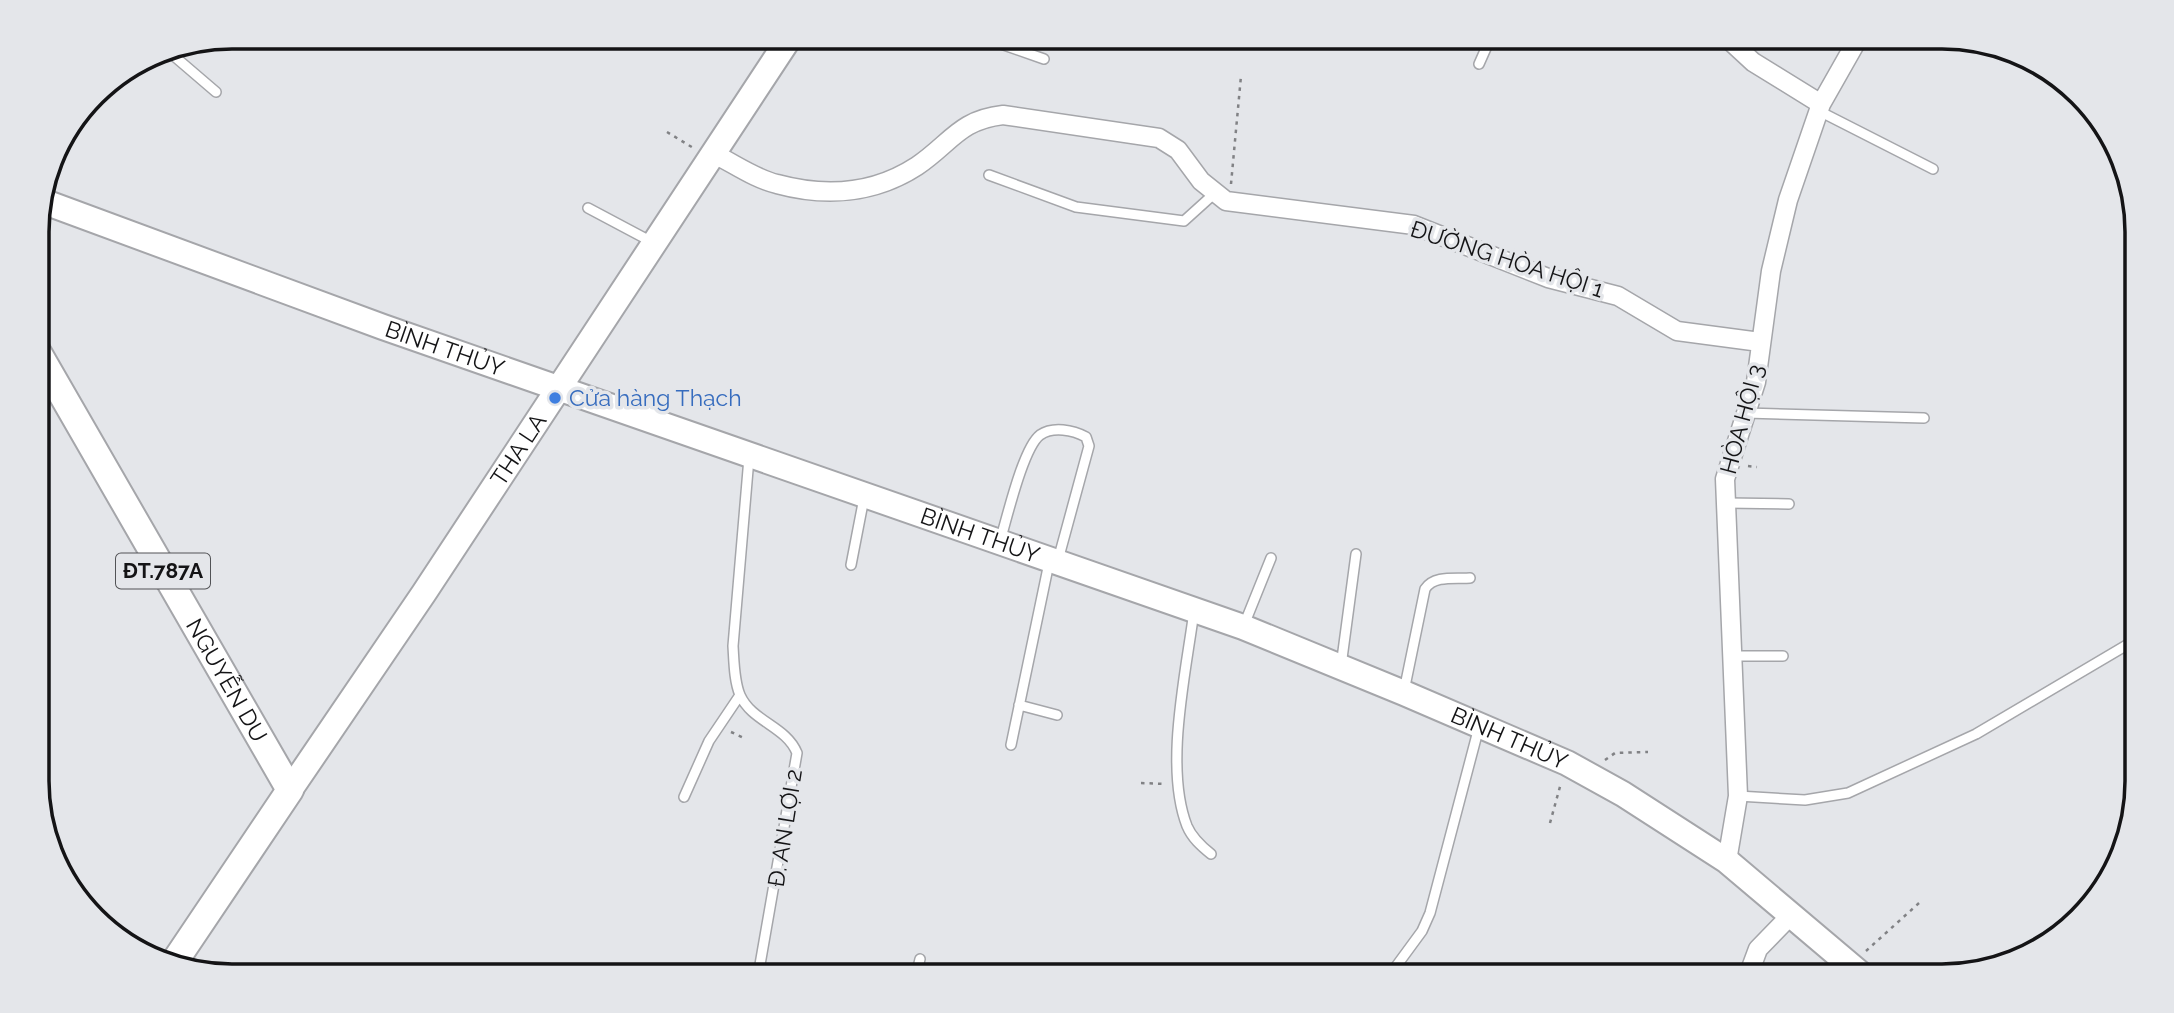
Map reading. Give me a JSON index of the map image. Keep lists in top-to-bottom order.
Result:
{
  "streets": {
    "main road": [
      "BÌNH THỦY",
      "THA LA",
      "ĐT.787A",
      "NGUYỄN DU"
    ],
    "street": ["ĐƯỜNG HÒA HỘI 1", "HÒA HỘI 3"],
    "lane": ["Đ. AN LỢI 2"]
  },
  "crossings": [
    ["ĐƯỜNG HÒA HỘI 1", "HÒA HỘI 3"],
    ["BÌNH THỦY", "HÒA HỘI 3"],
    ["BÌNH THỦY", "THA LA"],
    ["THA LA", "NGUYỄN DU"]
  ],
  "places": ["Cửa hàng Thạch"]
}
